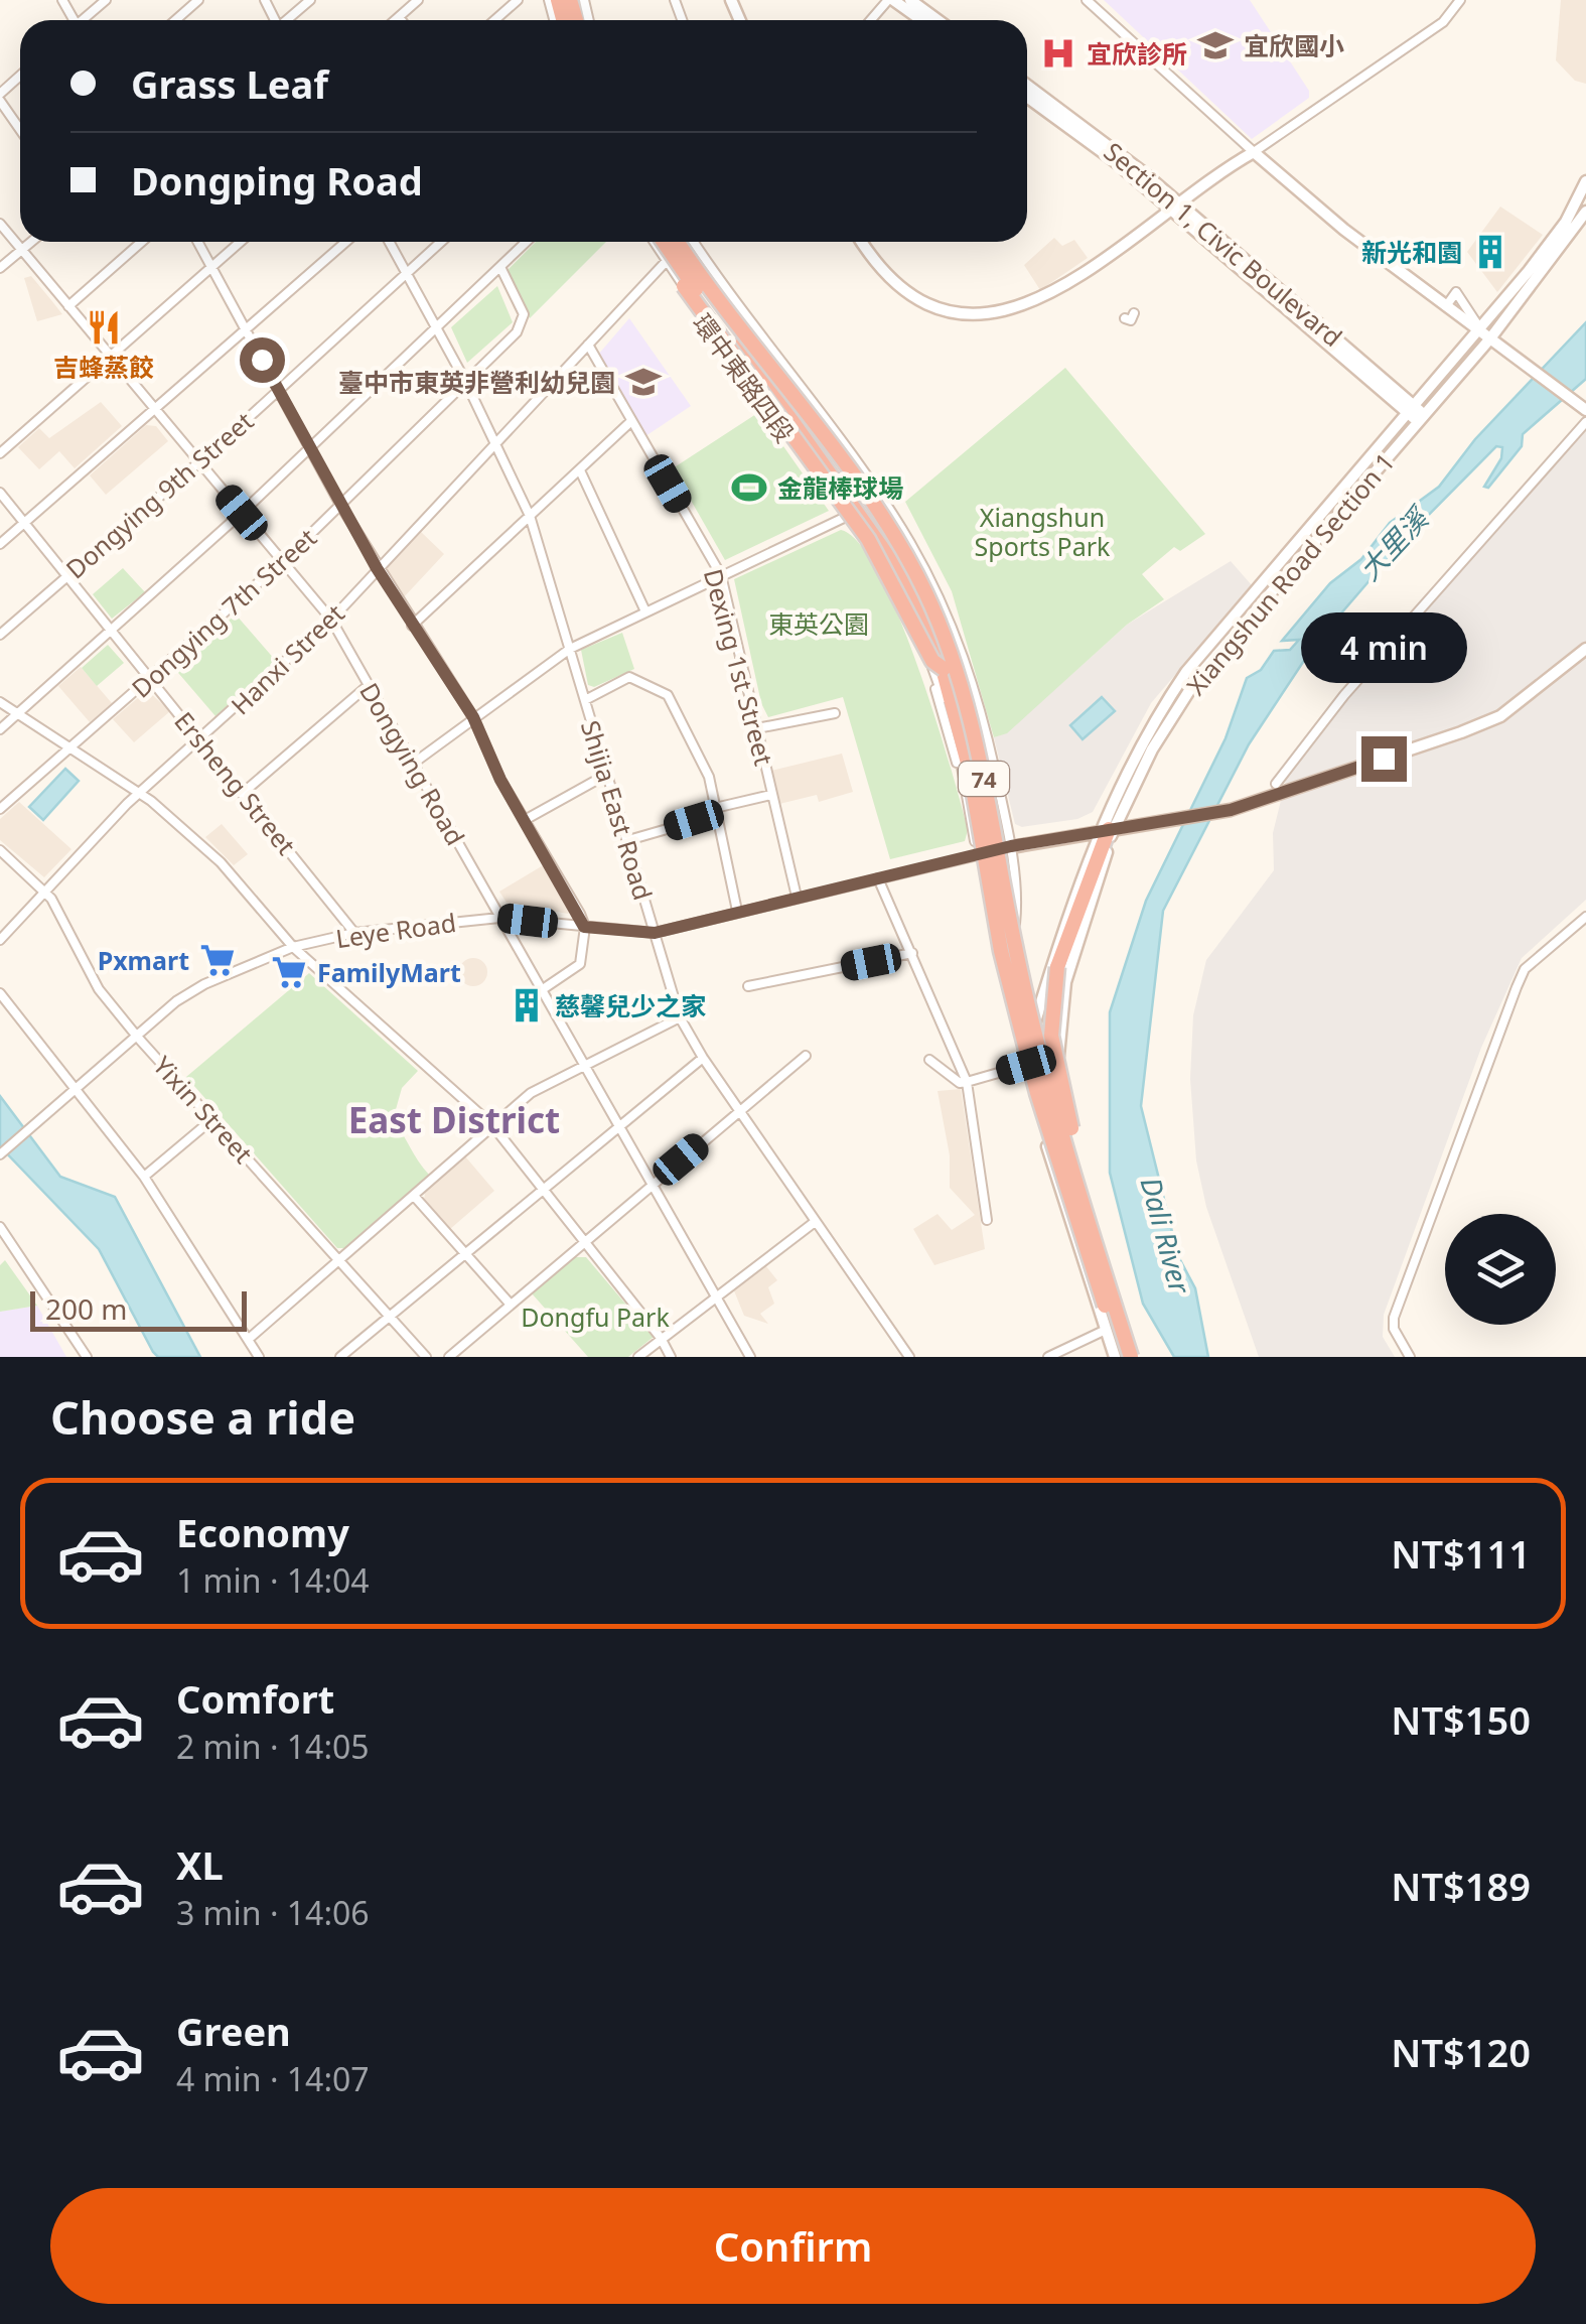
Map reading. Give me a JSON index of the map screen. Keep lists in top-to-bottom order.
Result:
{
  "streets": {
    "highway": ["74"],
    "street": [
      "Section 1, Civic Boulevard",
      "環中東路四段",
      "Dongying 9th Street",
      "Xiangshun Road Section 1",
      "Dongying 7th Street",
      "Hanxi Street",
      "Dexing 1st Street",
      "Dongying Road",
      "Ersheng Street",
      "Shijia East Road",
      "Leye Road",
      "Yixin Street"
    ]
  },
  "crossings": [
    ["Section 1, Civic Boulevard", "Xiangshun Road Section 1"],
    ["Dongying 9th Street", "Dongying Road"],
    ["Dongying 9th Street", "Ersheng Street"],
    ["Dongying 9th Street", "Shijia East Road"],
    ["Dongying 7th Street", "Dongying Road"],
    ["Dongying 7th Street", "Ersheng Street"],
    ["Dongying 7th Street", "Shijia East Road"],
    ["Hanxi Street", "Dexing 1st Street"],
    ["Hanxi Street", "Dongying Road"],
    ["Hanxi Street", "Ersheng Street"],
    ["Hanxi Street", "Shijia East Road"],
    ["Hanxi Street", "Yixin Street"],
    ["Dexing 1st Street", "Leye Road"],
    ["Dongying Road", "Leye Road"],
    ["Ersheng Street", "Leye Road"],
    ["Shijia East Road", "Leye Road"],
    ["Leye Road", "Yixin Street"]
  ],
  "districts": ["East District"],
  "water": ["大里溪", "Dali River"],
  "parks": ["Xiangshun Sports Park", "東英公園", "Dongfu Park"],
  "places": {
    "school or university": ["宜欣國小", "臺中市東英非營利幼兒園"],
    "hospital": ["宜欣診所"],
    "building": ["新光和園", "慈馨兒少之家"],
    "restaurant": ["吉蜂蒸餃"],
    "sports": ["金龍棒球場"],
    "supermarket": ["Pxmart", "FamilyMart"]
  },
  "scale_bar": "200 m",
  "page": {
    "banner": ["Grass Leaf", "Dongping Road"],
    "bubble": "4 min",
    "scale": "200 m",
    "heading": "Choose a ride",
    "list": [
      {
        "name": "Economy",
        "note": "1 min · 14:04",
        "value": "NT$111"
      },
      {
        "name": "Comfort",
        "note": "2 min · 14:05",
        "value": "NT$150"
      },
      {
        "name": "XL",
        "note": "3 min · 14:06",
        "value": "NT$189"
      },
      {
        "name": "Green",
        "note": "4 min · 14:07",
        "value": "NT$120"
      }
    ],
    "buttons": "Confirm"
  }
}
